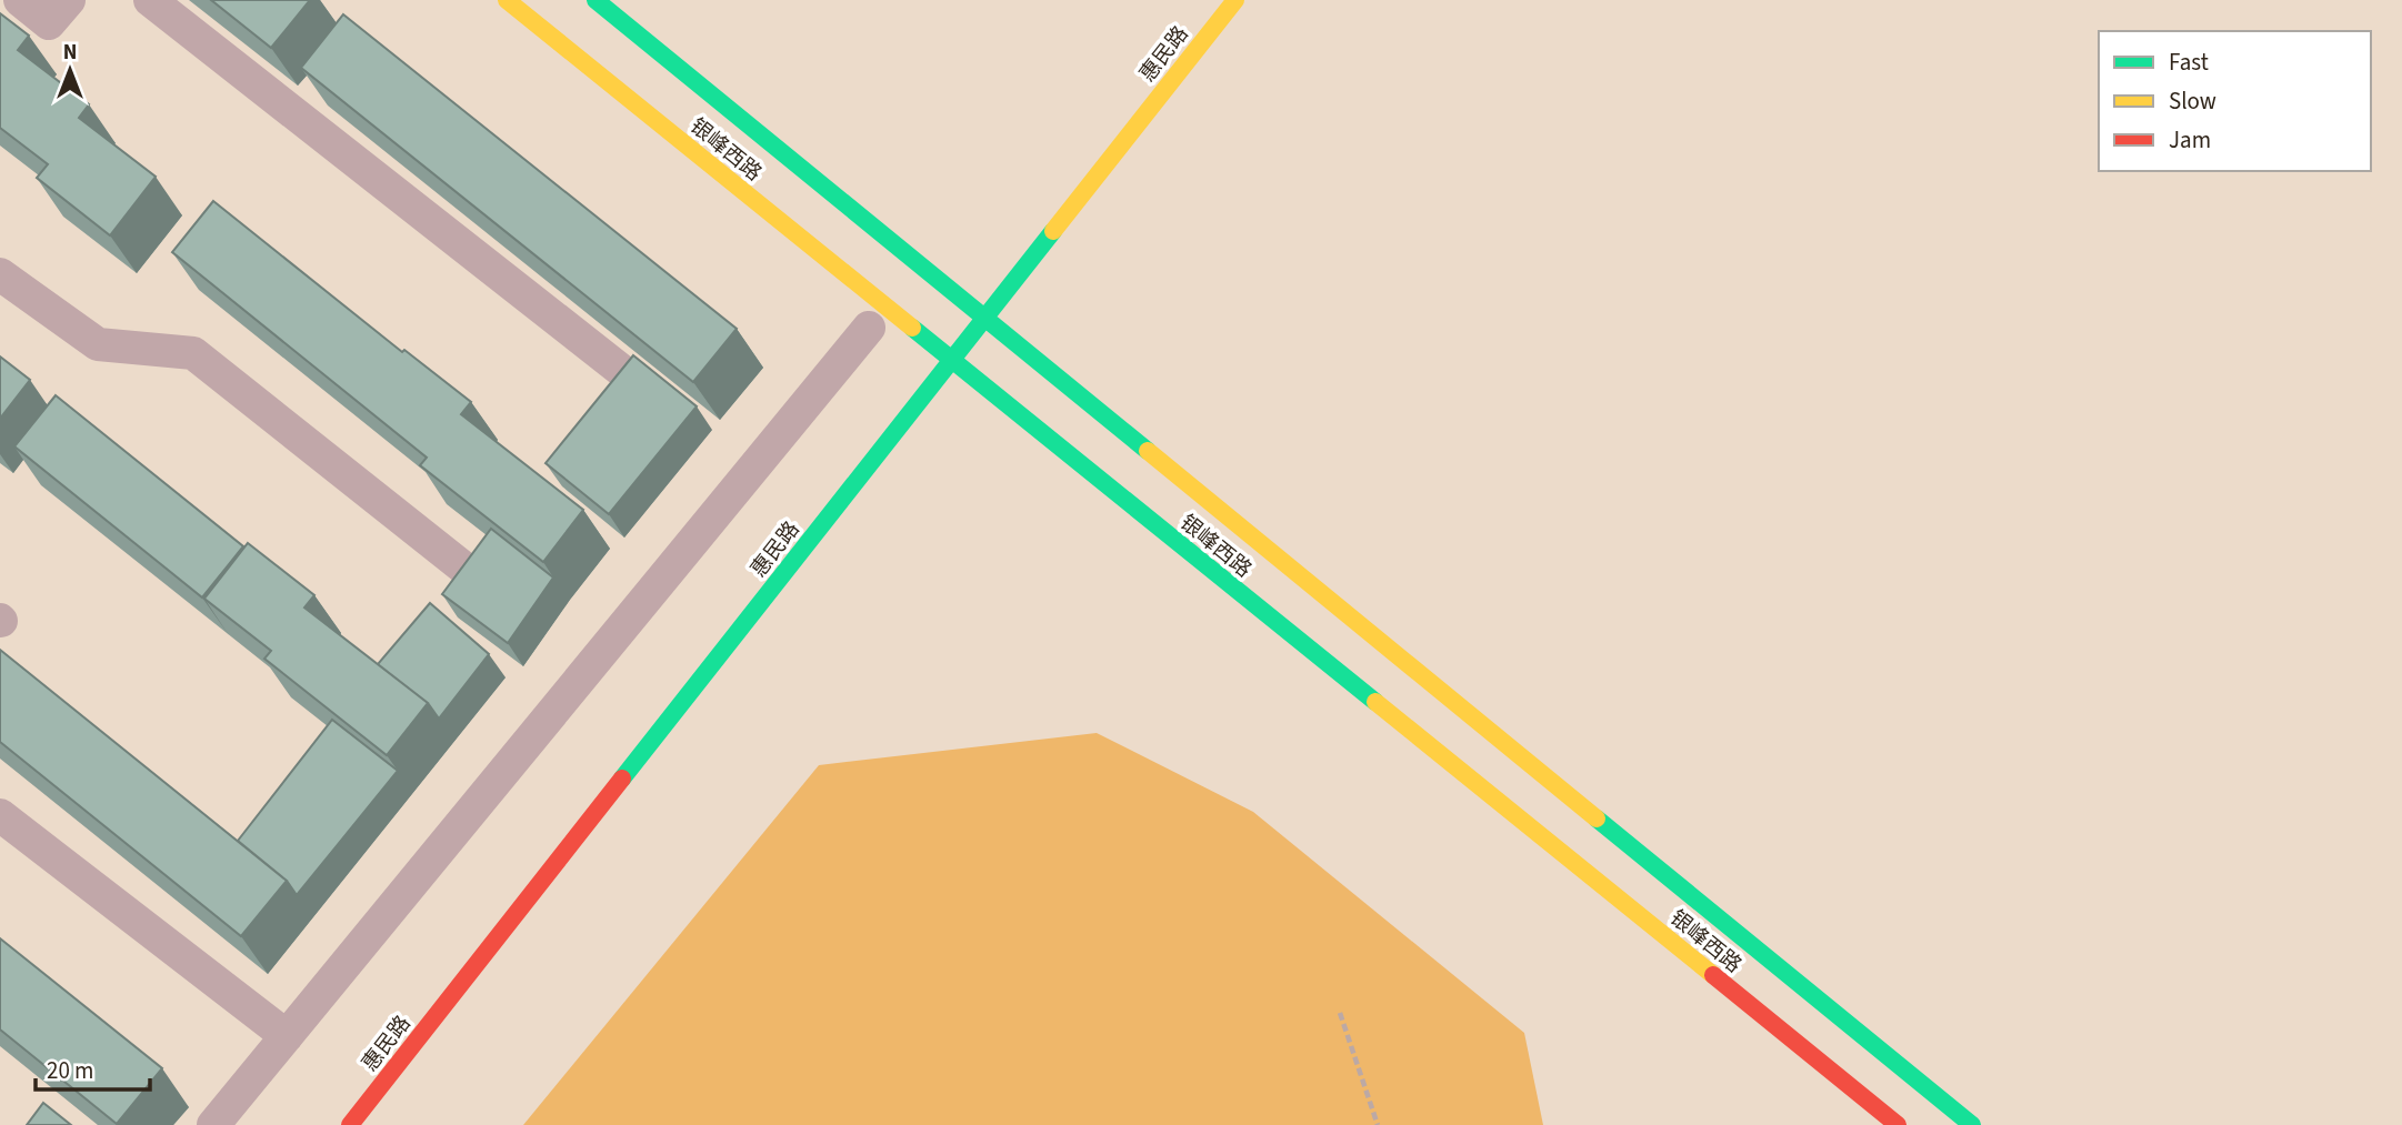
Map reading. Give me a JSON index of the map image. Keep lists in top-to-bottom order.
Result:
{
  "streets": {
    "street": ["惠民路", "银峰西路"]
  },
  "crossings": [
    ["惠民路", "银峰西路"]
  ],
  "legend": ["Fast", "Slow", "Jam"],
  "scale_bar": "20 m",
  "north": "top"
}
